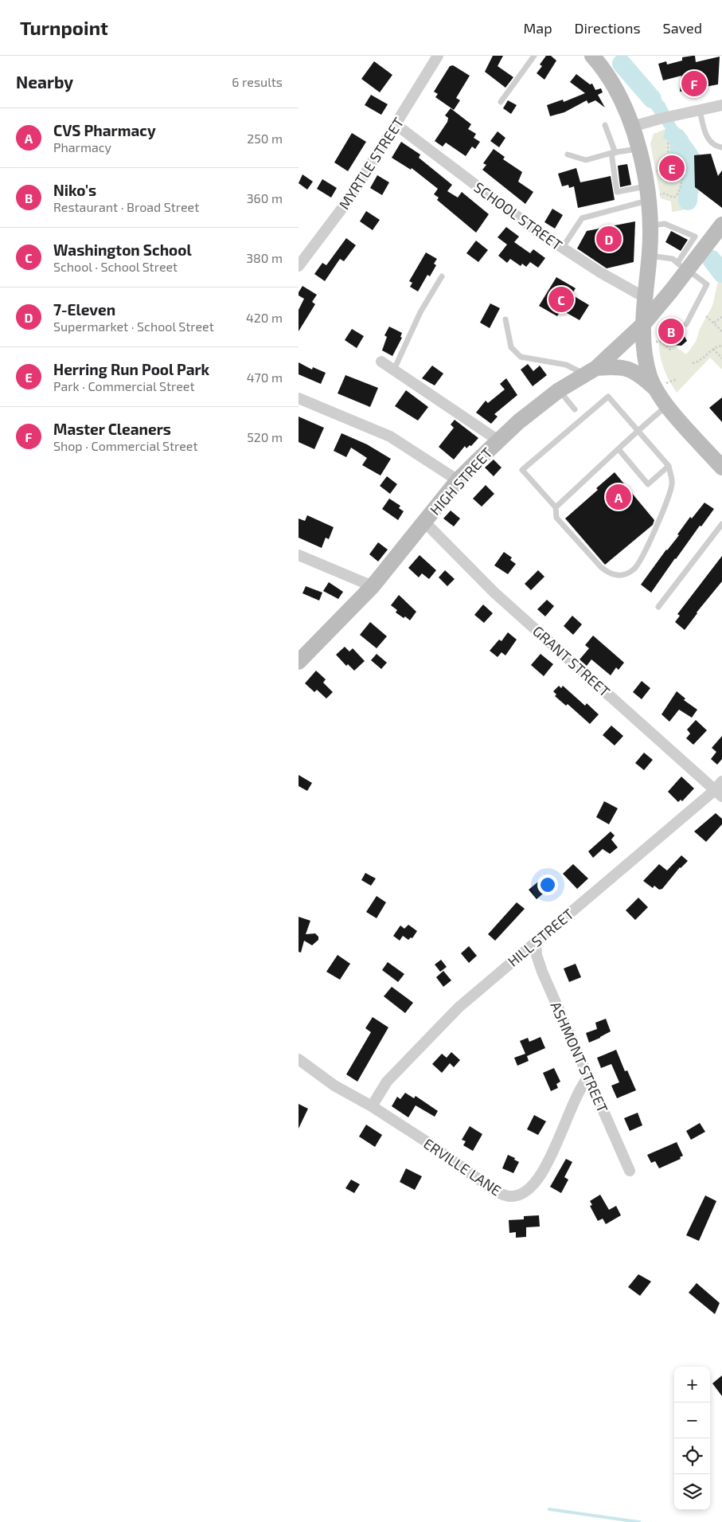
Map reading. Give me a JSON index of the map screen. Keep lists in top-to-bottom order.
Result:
{
  "streets": {
    "main road": ["HIGH STREET"],
    "street": [
      "MYRTLE STREET",
      "SCHOOL STREET",
      "GRANT STREET",
      "HILL STREET",
      "ASHMONT STREET",
      "ERVILLE LANE"
    ]
  },
  "crossings": [
    ["MYRTLE STREET", "SCHOOL STREET"],
    ["HIGH STREET", "GRANT STREET"],
    ["GRANT STREET", "HILL STREET"],
    ["HILL STREET", "ASHMONT STREET"],
    ["HILL STREET", "ERVILLE LANE"],
    ["ASHMONT STREET", "ERVILLE LANE"]
  ],
  "page": {
    "header": "Turnpoint",
    "nav": ["Map", "Directions", "Saved"],
    "heading": ["Nearby", "6 results"],
    "pins": [
      "F",
      "E",
      "D",
      "C",
      "B",
      "A"
    ],
    "list": [
      {
        "mark": "A",
        "name": "CVS Pharmacy",
        "note": "Pharmacy",
        "value": "250 m"
      },
      {
        "mark": "B",
        "name": "Niko's",
        "note": "Restaurant · Broad Street",
        "value": "360 m"
      },
      {
        "mark": "C",
        "name": "Washington School",
        "note": "School · School Street",
        "value": "380 m"
      },
      {
        "mark": "D",
        "name": "7-Eleven",
        "note": "Supermarket · School Street",
        "value": "420 m"
      },
      {
        "mark": "E",
        "name": "Herring Run Pool Park",
        "note": "Park · Commercial Street",
        "value": "470 m"
      },
      {
        "mark": "F",
        "name": "Master Cleaners",
        "note": "Shop · Commercial Street",
        "value": "520 m"
      }
    ],
    "map_buttons": ["+", "−"]
  }
}
